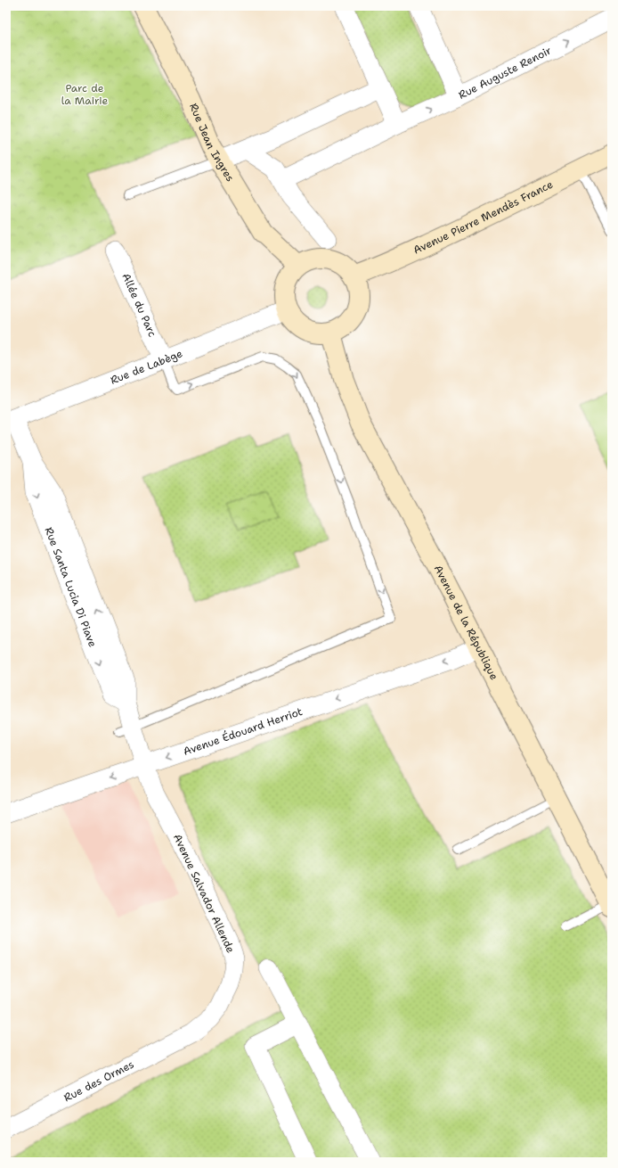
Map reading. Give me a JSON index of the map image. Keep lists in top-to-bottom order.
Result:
{
  "streets": {
    "street": [
      "Rue Auguste Renoir",
      "Rue Jean Ingres",
      "Avenue Pierre Mendès France",
      "Allée du Parc",
      "Rue de Labège",
      "Rue Santa Lucia Di Piave",
      "Avenue de la République",
      "Avenue Édouard Herriot",
      "Avenue Salvador Allende",
      "Rue des Ormes"
    ]
  },
  "crossings": [
    ["Rue Jean Ingres", "Avenue Pierre Mendès France"],
    ["Rue Jean Ingres", "Rue de Labège"],
    ["Rue Jean Ingres", "Avenue de la République"],
    ["Avenue Pierre Mendès France", "Rue de Labège"],
    ["Avenue Pierre Mendès France", "Avenue de la République"],
    ["Allée du Parc", "Rue de Labège"],
    ["Rue de Labège", "Rue Santa Lucia Di Piave"],
    ["Rue de Labège", "Avenue de la République"],
    ["Rue Santa Lucia Di Piave", "Avenue Édouard Herriot"],
    ["Rue Santa Lucia Di Piave", "Avenue Salvador Allende"],
    ["Avenue de la République", "Avenue Édouard Herriot"],
    ["Avenue Édouard Herriot", "Avenue Salvador Allende"],
    ["Avenue Salvador Allende", "Rue des Ormes"]
  ],
  "one_way": ["Rue Auguste Renoir", "Avenue Édouard Herriot"],
  "parks": ["Parc de la Mairie"]
}
